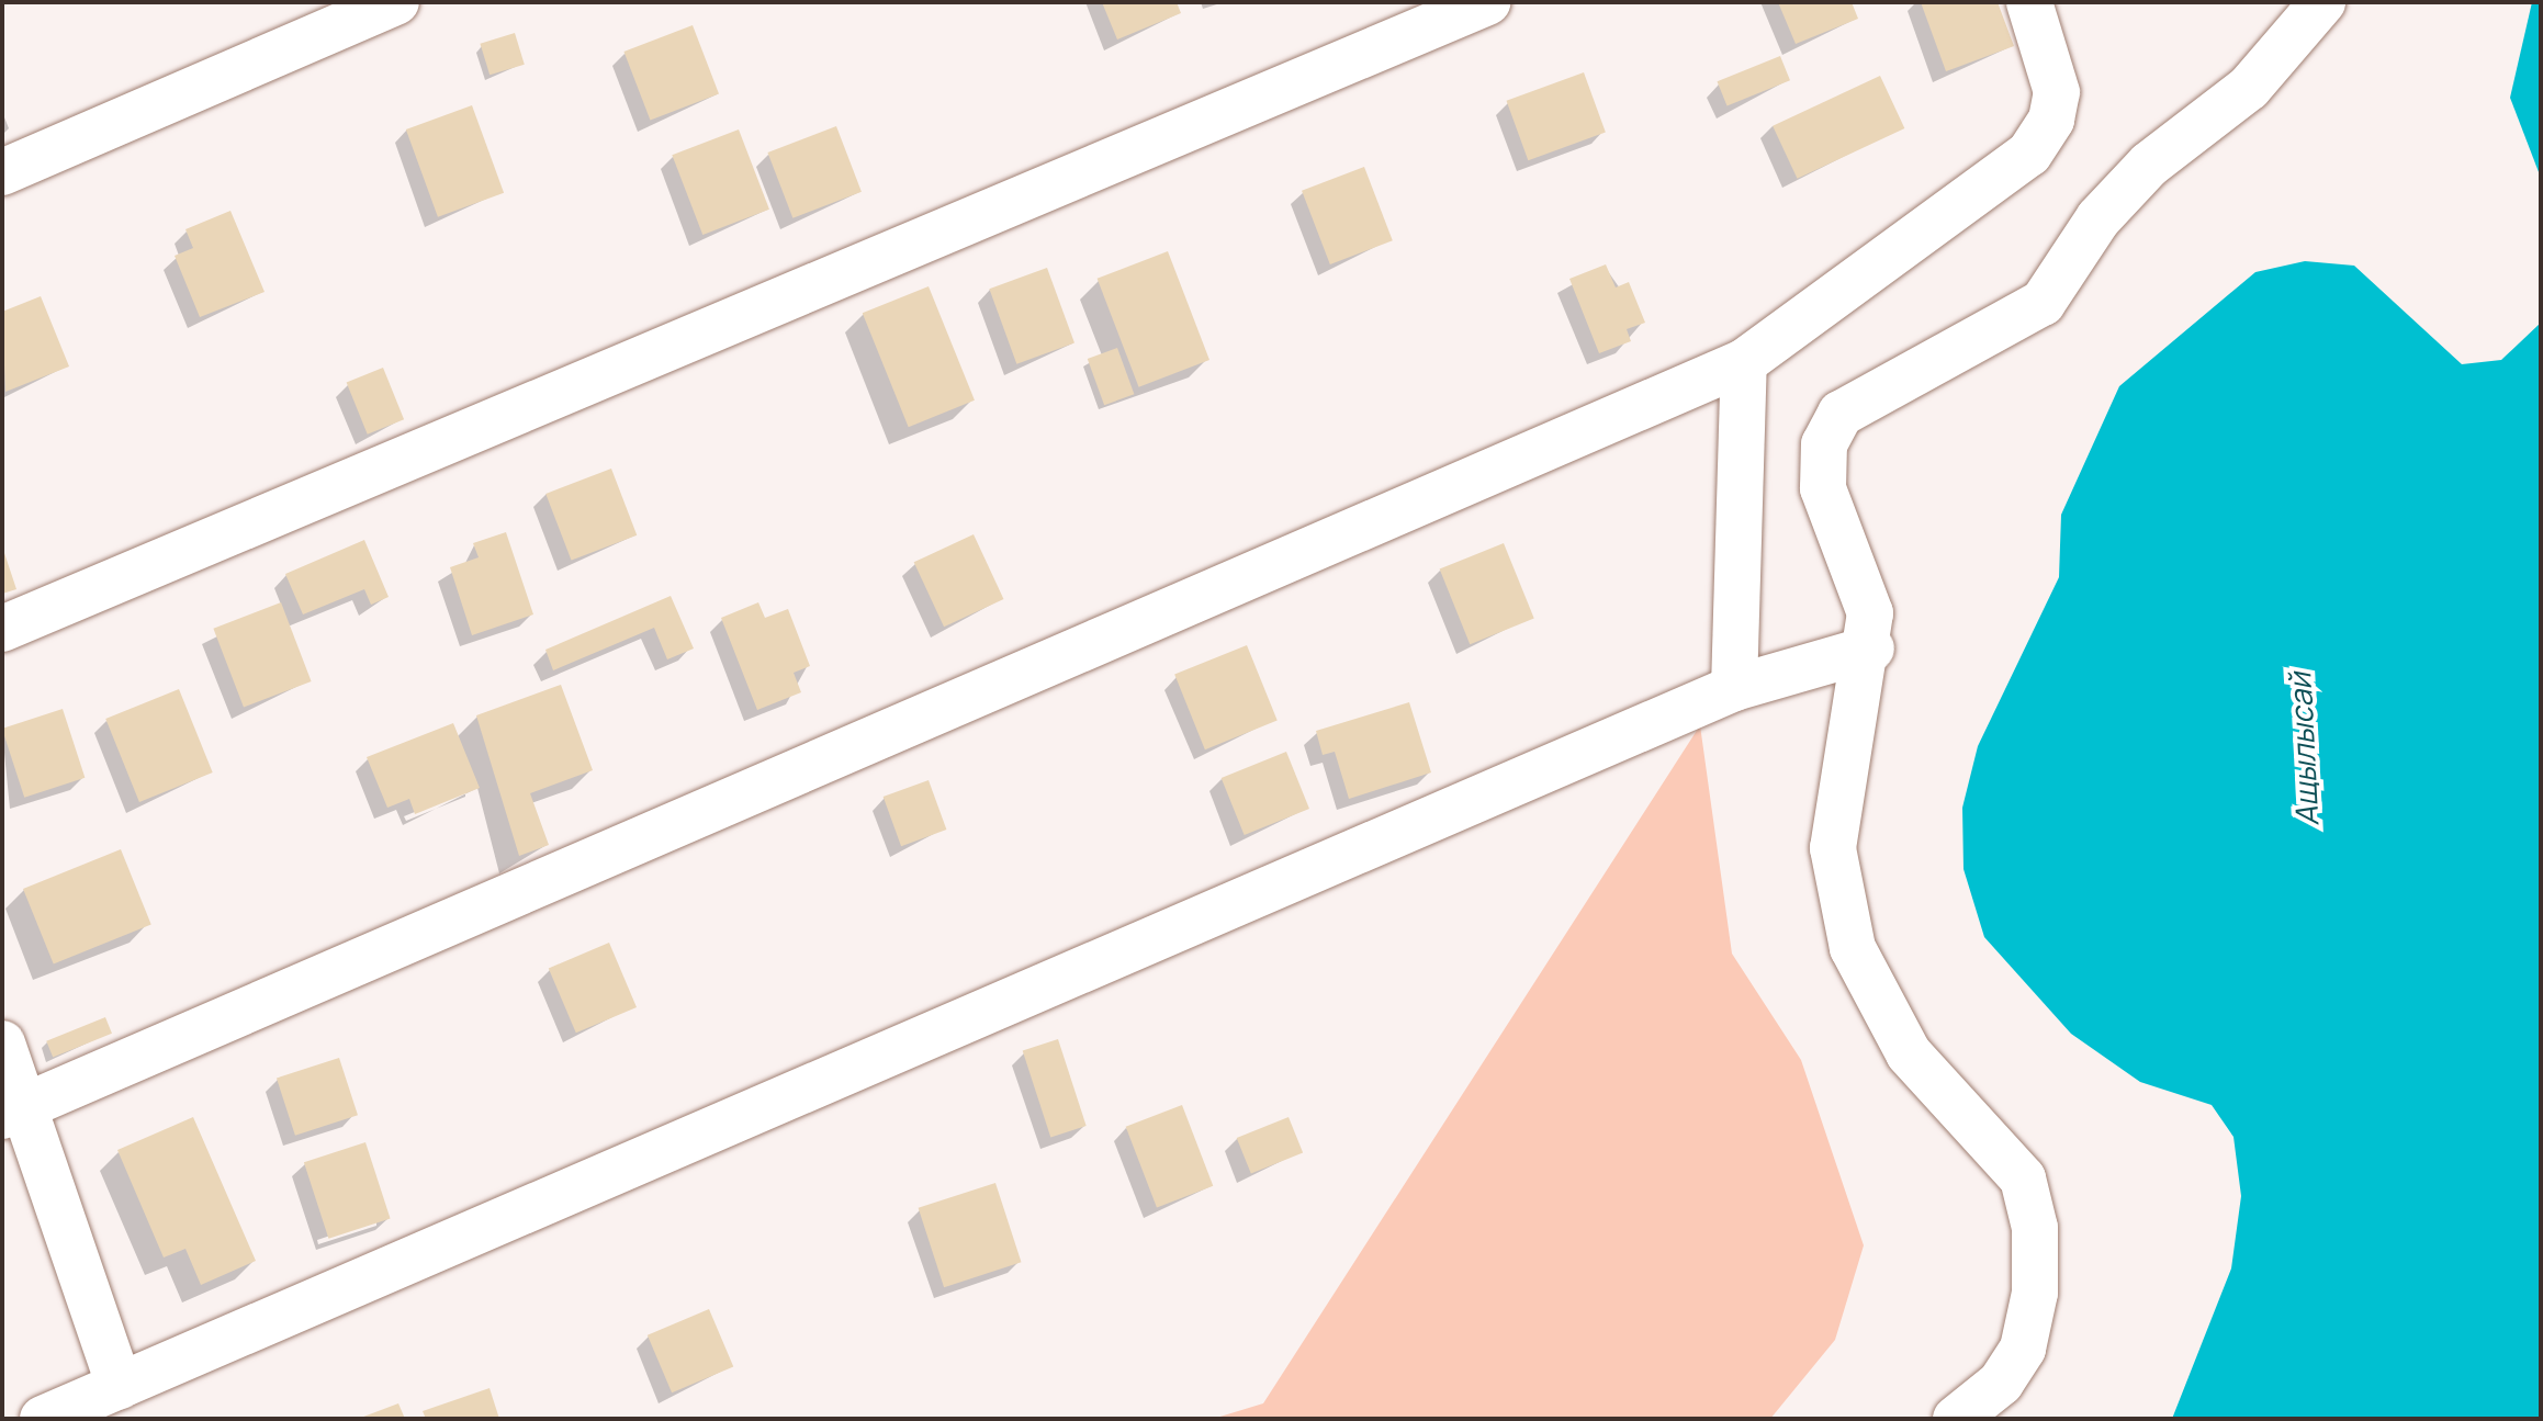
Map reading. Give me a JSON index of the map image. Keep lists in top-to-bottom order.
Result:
{
  "water": ["Ащылысай"]
}
